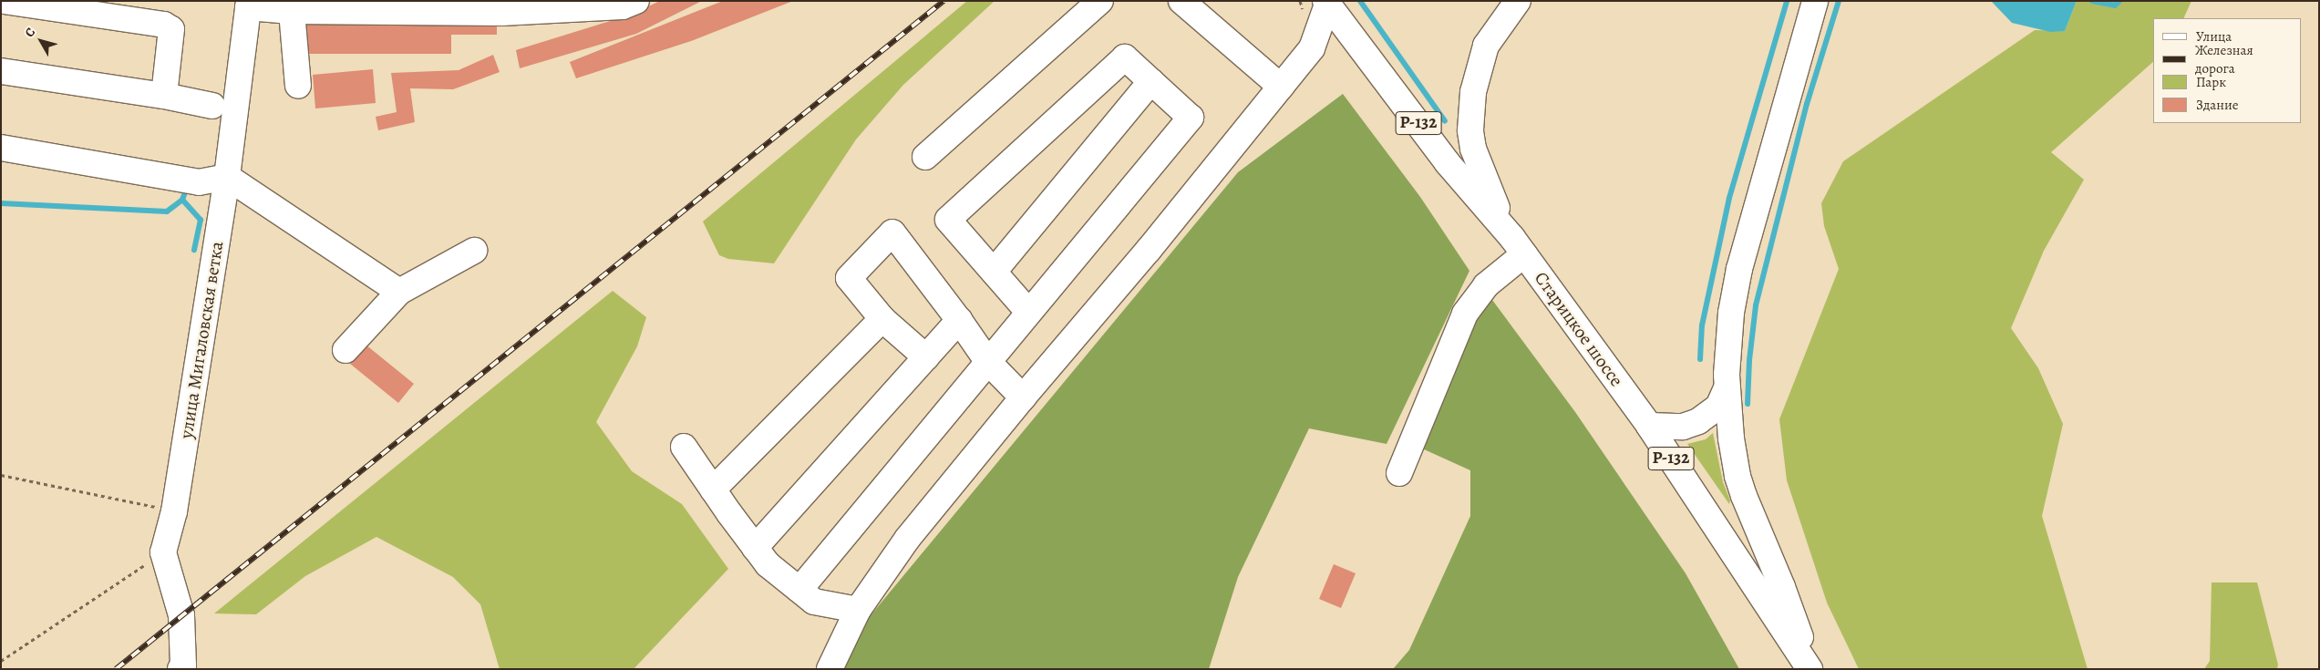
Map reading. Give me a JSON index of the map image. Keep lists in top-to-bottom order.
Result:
{
  "streets": {
    "main road": ["Р-132", "Старицкое шоссе", "улица Мигаловская ветка"]
  },
  "legend": [
    "Улица",
    "Железная дорога",
    "Парк",
    "Здание"
  ],
  "north": "top left"
}
